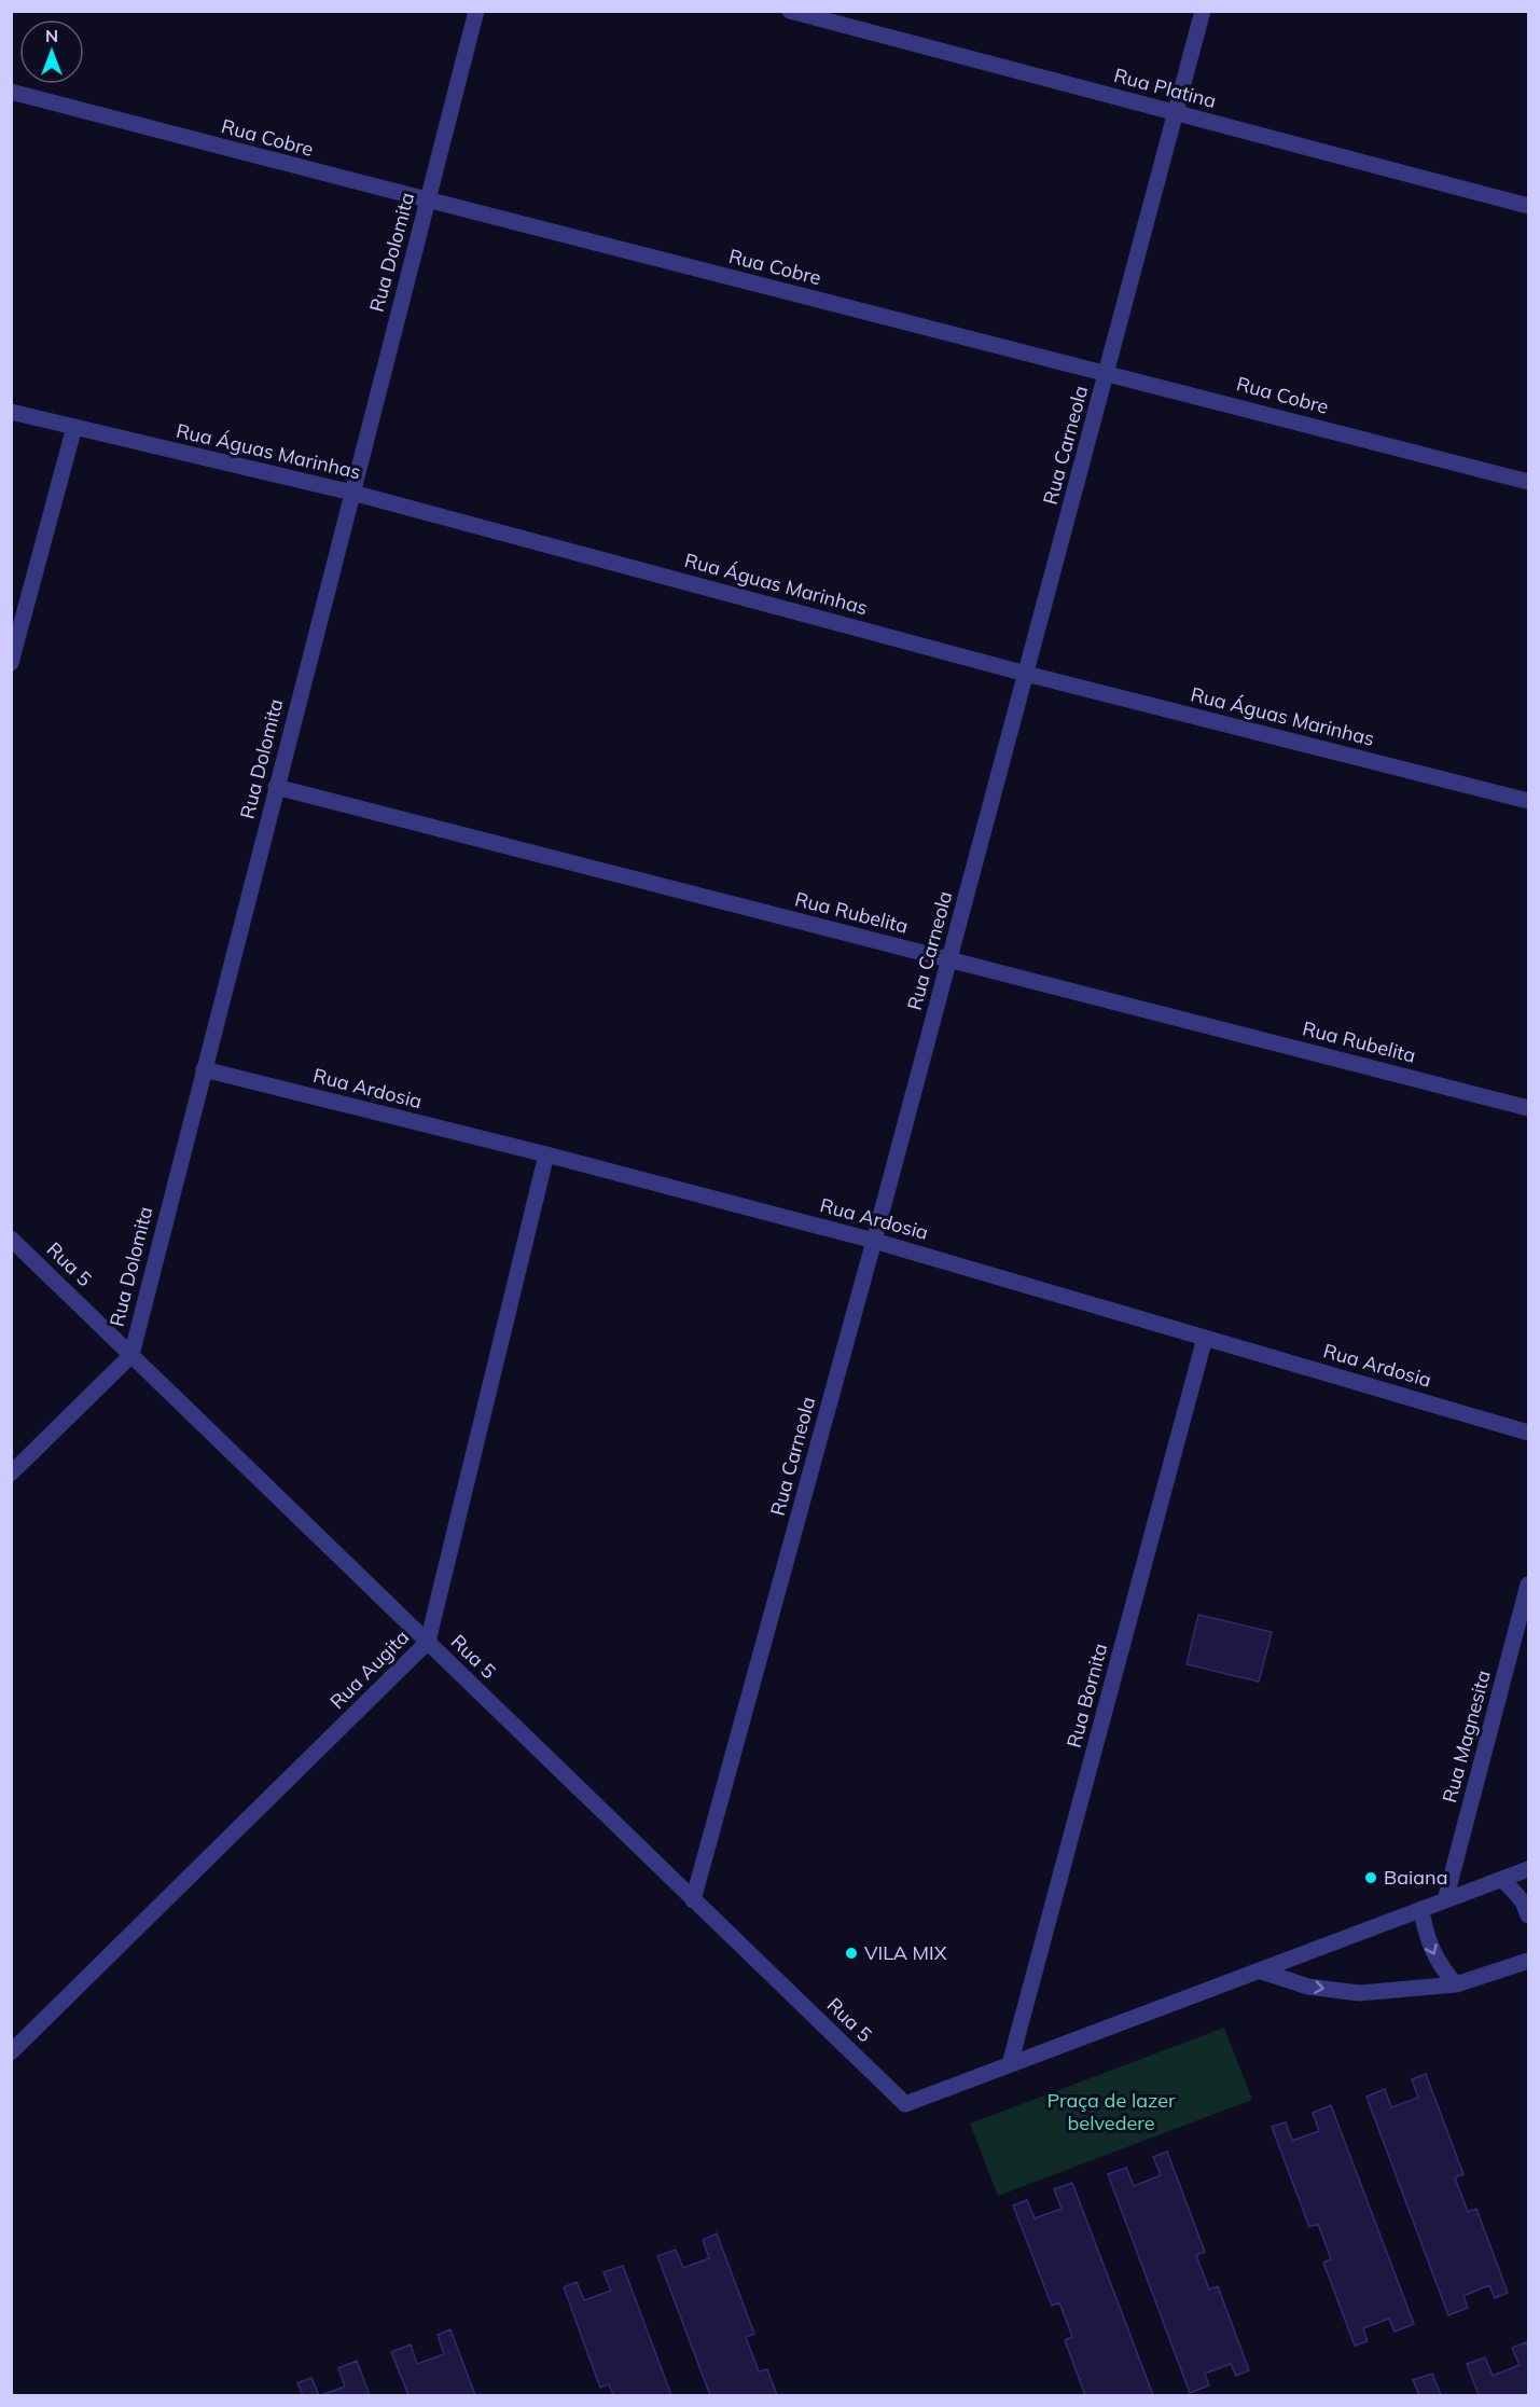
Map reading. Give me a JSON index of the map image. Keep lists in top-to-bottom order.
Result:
{
  "streets": {
    "street": [
      "Rua Platina",
      "Rua Cobre",
      "Rua Dolomita",
      "Rua Carneola",
      "Rua Águas Marinhas",
      "Rua Rubelita",
      "Rua Ardosia",
      "Rua 5",
      "Rua Augita",
      "Rua Bornita",
      "Rua Magnesita"
    ]
  },
  "crossings": [
    ["Rua Platina", "Rua Carneola"],
    ["Rua Cobre", "Rua Dolomita"],
    ["Rua Cobre", "Rua Carneola"],
    ["Rua Dolomita", "Rua Águas Marinhas"],
    ["Rua Dolomita", "Rua Rubelita"],
    ["Rua Dolomita", "Rua Ardosia"],
    ["Rua Dolomita", "Rua 5"],
    ["Rua Carneola", "Rua Águas Marinhas"],
    ["Rua Carneola", "Rua Rubelita"],
    ["Rua Carneola", "Rua Ardosia"],
    ["Rua Carneola", "Rua 5"],
    ["Rua Ardosia", "Rua Augita"],
    ["Rua Ardosia", "Rua Bornita"],
    ["Rua 5", "Rua Augita"],
    ["Rua 5", "Rua Bornita"]
  ],
  "parks": ["Praça de lazer belvedere"],
  "places": ["Baiana", "VILA MIX"],
  "north": "top"
}
